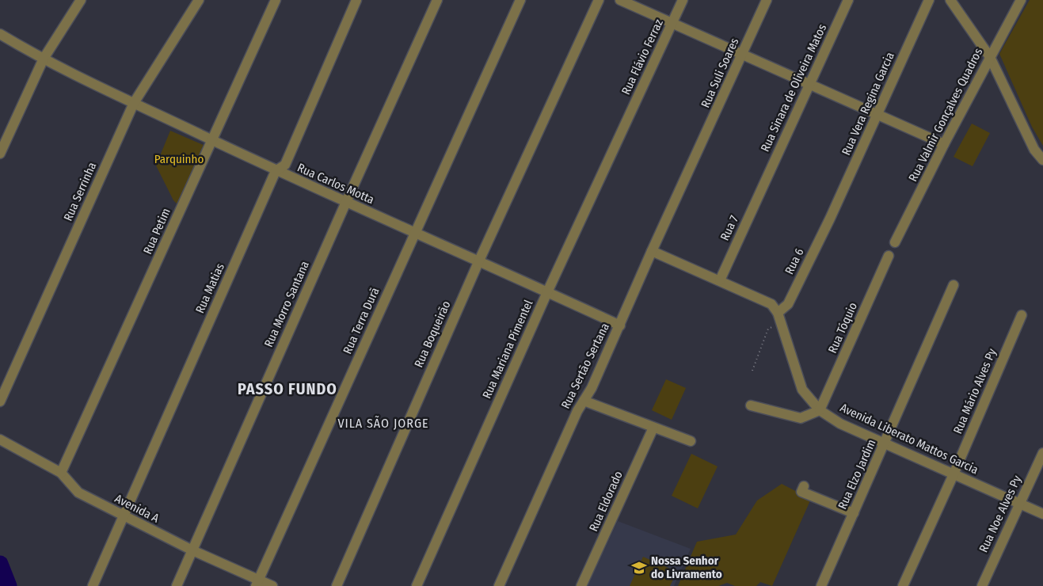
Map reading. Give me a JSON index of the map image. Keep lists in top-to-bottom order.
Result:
{
  "streets": {
    "street": [
      "Rua Flávio Ferraz",
      "Rua Suli Soares",
      "Rua Sinara de Oliveira Matos",
      "Rua Vera Regina Garcia",
      "Rua Valmir Gonçalves Quadros",
      "Rua Carlos Motta",
      "Rua Serrinha",
      "Rua 7",
      "Rua Petim",
      "Rua 6",
      "Rua Matias",
      "Rua Morro Santana",
      "Rua Terra Durã",
      "Rua Tóquio",
      "Rua Boqueirão",
      "Rua Mariana Pímentel",
      "Rua Sertão Sertana",
      "Rua Mário Alves Py",
      "Avenida Liberato Mattos Garcia",
      "Rua Elzo Jardim",
      "Rua Eldorado",
      "Avenida A",
      "Rua Noe Alves Py"
    ]
  },
  "crossings": [
    ["Rua Flávio Ferraz", "Rua Mariana Pímentel"],
    ["Rua Suli Soares", "Rua Sertão Sertana"],
    ["Rua Sinara de Oliveira Matos", "Rua 7"],
    ["Rua Vera Regina Garcia", "Rua 6"],
    ["Rua Carlos Motta", "Rua Serrinha"],
    ["Rua Carlos Motta", "Rua Petim"],
    ["Rua Carlos Motta", "Rua Matias"],
    ["Rua Carlos Motta", "Rua Morro Santana"],
    ["Rua Carlos Motta", "Rua Terra Durã"],
    ["Rua Carlos Motta", "Rua Boqueirão"],
    ["Rua Carlos Motta", "Rua Mariana Pímentel"],
    ["Rua Carlos Motta", "Rua Sertão Sertana"],
    ["Rua Petim", "Avenida A"],
    ["Rua 6", "Avenida Liberato Mattos Garcia"],
    ["Rua Matias", "Avenida A"],
    ["Rua Morro Santana", "Avenida A"],
    ["Rua Terra Durã", "Avenida A"],
    ["Rua Tóquio", "Avenida Liberato Mattos Garcia"],
    ["Rua Mário Alves Py", "Avenida Liberato Mattos Garcia"],
    ["Avenida Liberato Mattos Garcia", "Rua Elzo Jardim"],
    ["Avenida Liberato Mattos Garcia", "Rua Noe Alves Py"]
  ],
  "districts": ["PASSO FUNDO", "VILA SÃO JORGE"],
  "parks": ["Parquinho"],
  "places": {
    "school or university": ["Nossa Senhor do Livramento"]
  }
}
